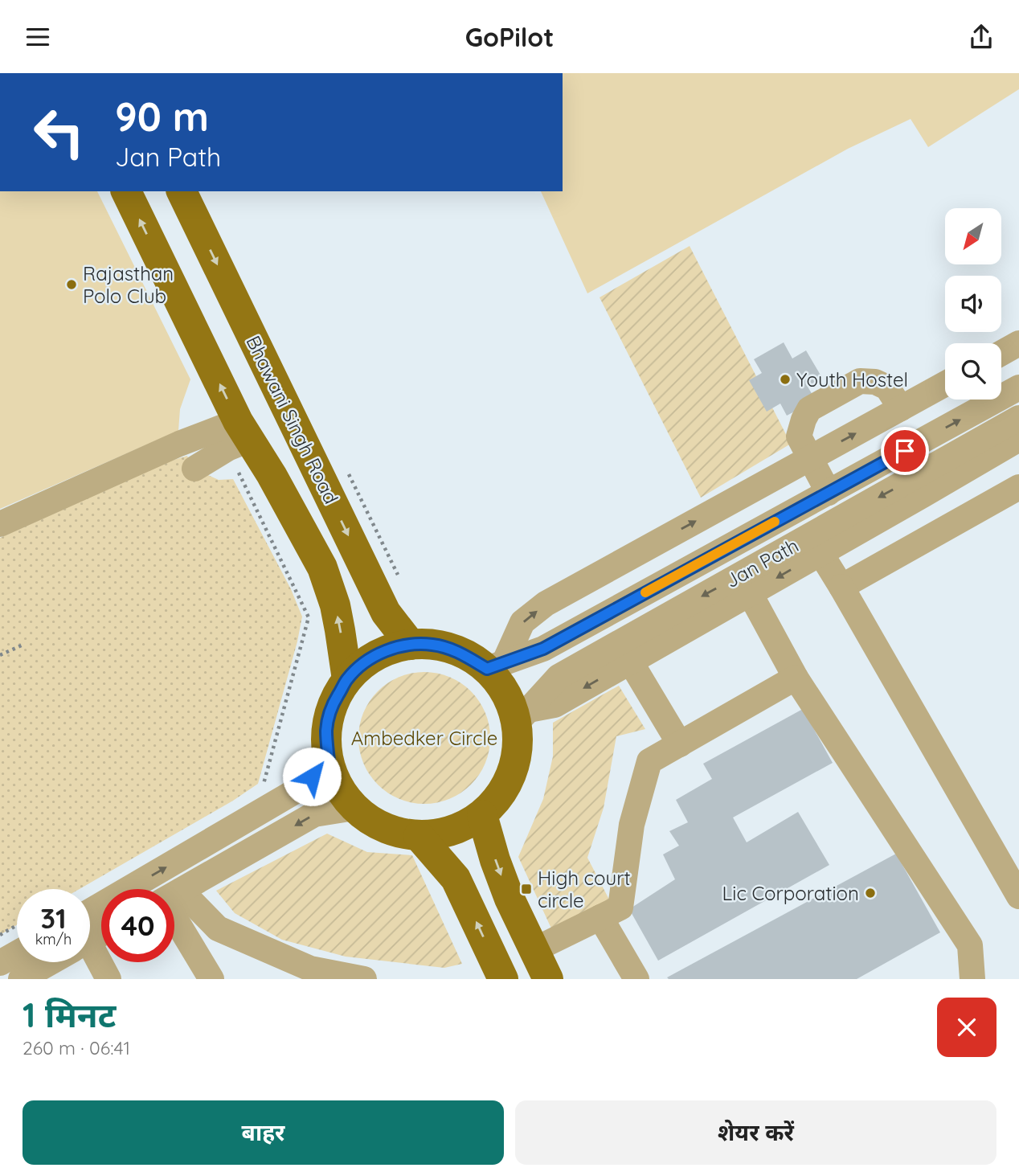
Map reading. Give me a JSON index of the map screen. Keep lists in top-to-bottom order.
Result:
{
  "streets": {
    "main road": ["Bhawani Singh Road"],
    "street": ["Jan Path"]
  },
  "crossings": [
    ["Bhawani Singh Road", "Jan Path"]
  ],
  "parks": ["Ambedker Circle"],
  "places": {
    "other": ["Rajasthan Polo Club", "Youth Hostel", "Lic Corporation"],
    "transit": ["High court circle"]
  },
  "north": "bottom left",
  "page": {
    "header": "GoPilot",
    "turn": ["90 m", "Jan Path"],
    "speed": "31 km/h",
    "limit": "40",
    "heading": ["1 मिनट", "260 m · 06:41"],
    "buttons": ["बाहर", "शेयर करें"]
  }
}
